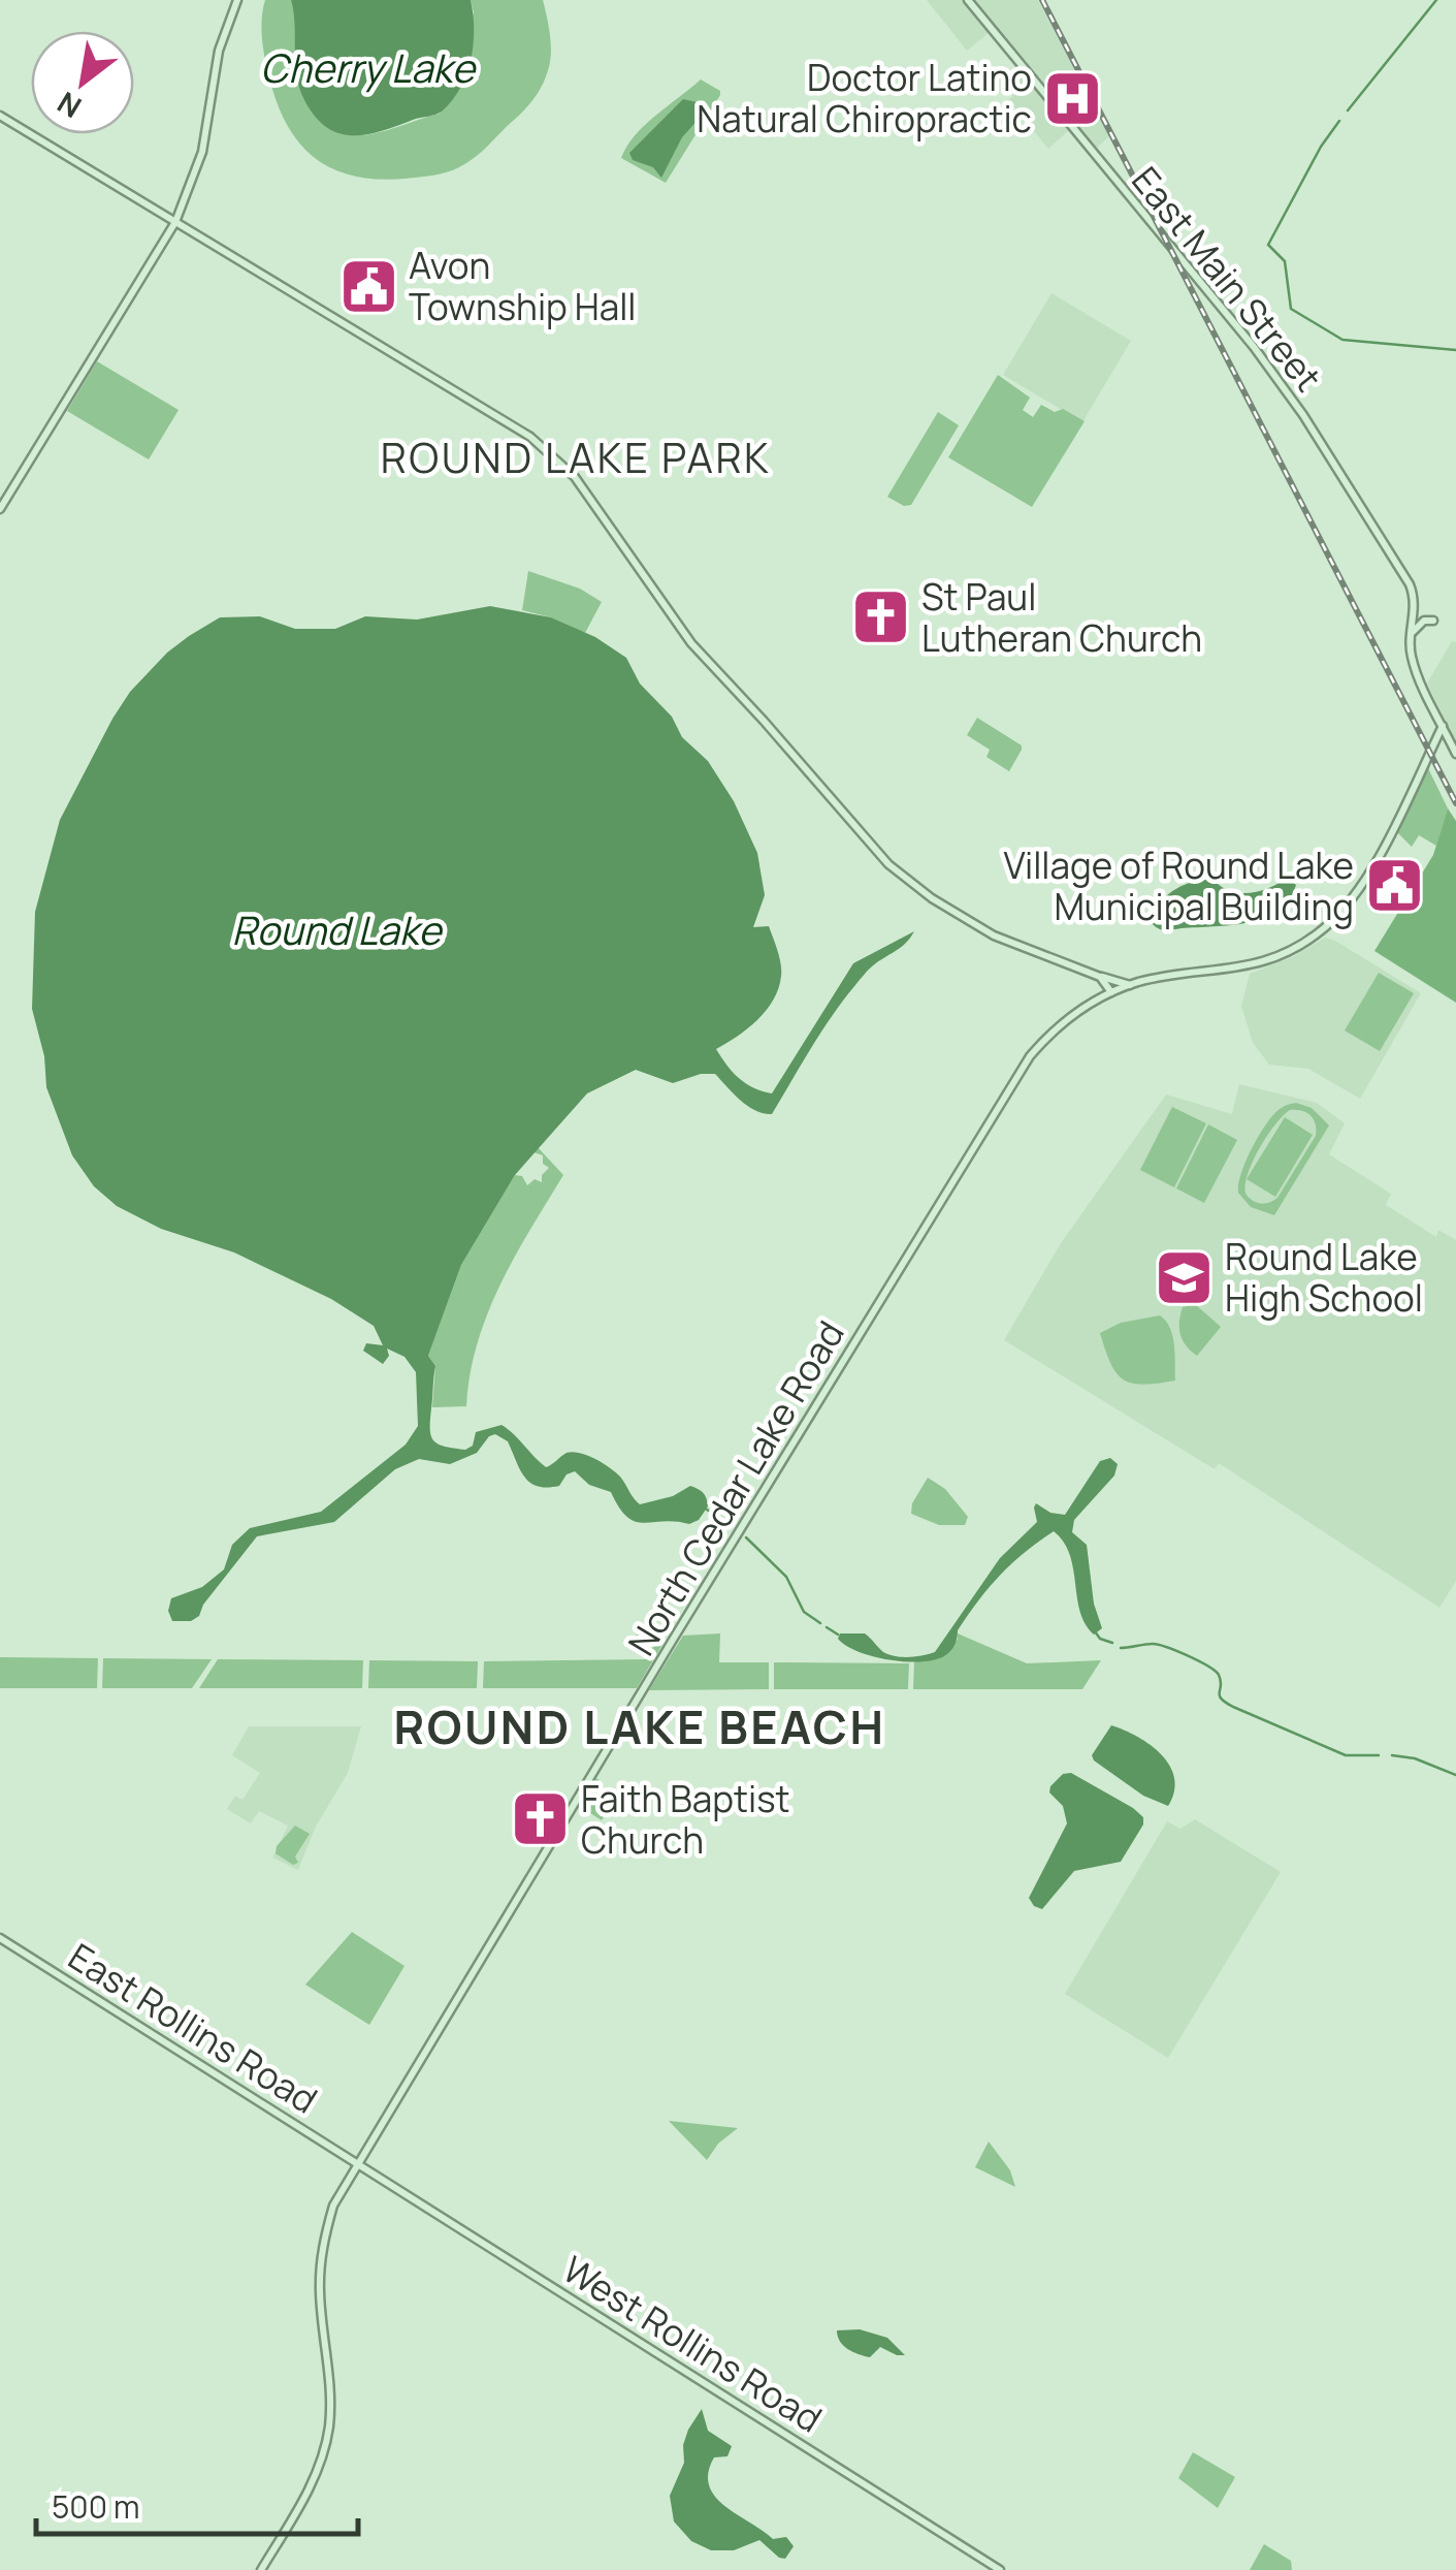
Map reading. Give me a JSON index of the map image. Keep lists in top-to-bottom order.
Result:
{
  "streets": {
    "main road": [
      "East Main Street",
      "North Cedar Lake Road",
      "East Rollins Road",
      "West Rollins Road"
    ]
  },
  "crossings": [
    ["North Cedar Lake Road", "East Rollins Road"],
    ["North Cedar Lake Road", "West Rollins Road"],
    ["East Rollins Road", "West Rollins Road"]
  ],
  "districts": ["ROUND LAKE PARK", "ROUND LAKE BEACH"],
  "water": ["Cherry Lake", "Round Lake"],
  "places": {
    "hospital": ["Doctor Latino Natural Chiropractic"],
    "public building": ["Avon Township Hall", "Village of Round Lake Municipal Building"],
    "church": ["St Paul Lutheran Church", "Faith Baptist Church"],
    "school or university": ["Round Lake High School"]
  },
  "scale_bar": "500 m",
  "north": "bottom left"
}
